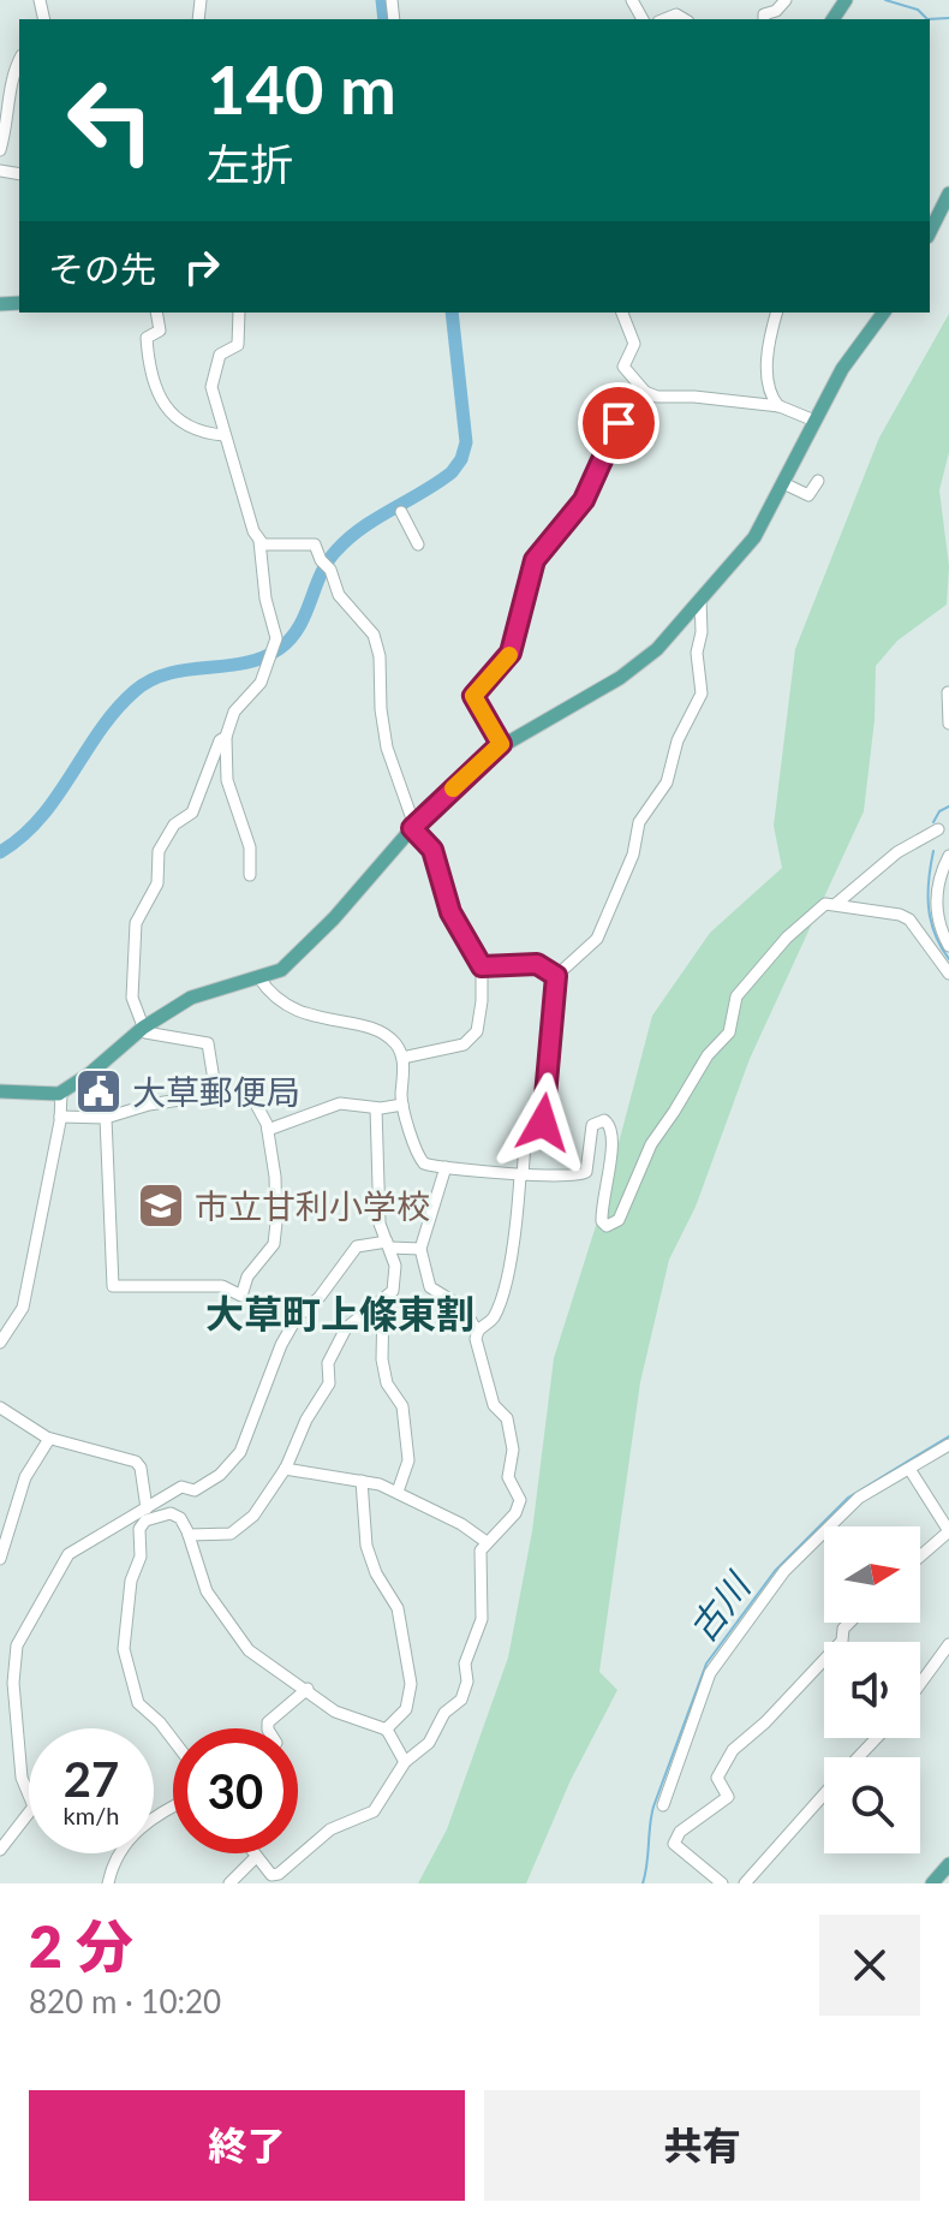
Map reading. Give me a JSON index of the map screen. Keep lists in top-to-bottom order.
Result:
{
  "districts": ["大草町上條東割"],
  "water": ["古川"],
  "places": {
    "public building": ["大草郵便局"],
    "school or university": ["市立甘利小学校"]
  },
  "north": "right",
  "page": {
    "turn": ["140 m", "左折"],
    "then": "その先",
    "speed": "27 km/h",
    "limit": "30",
    "heading": ["2 分", "820 m · 10:20"],
    "buttons": ["終了", "共有"]
  }
}
